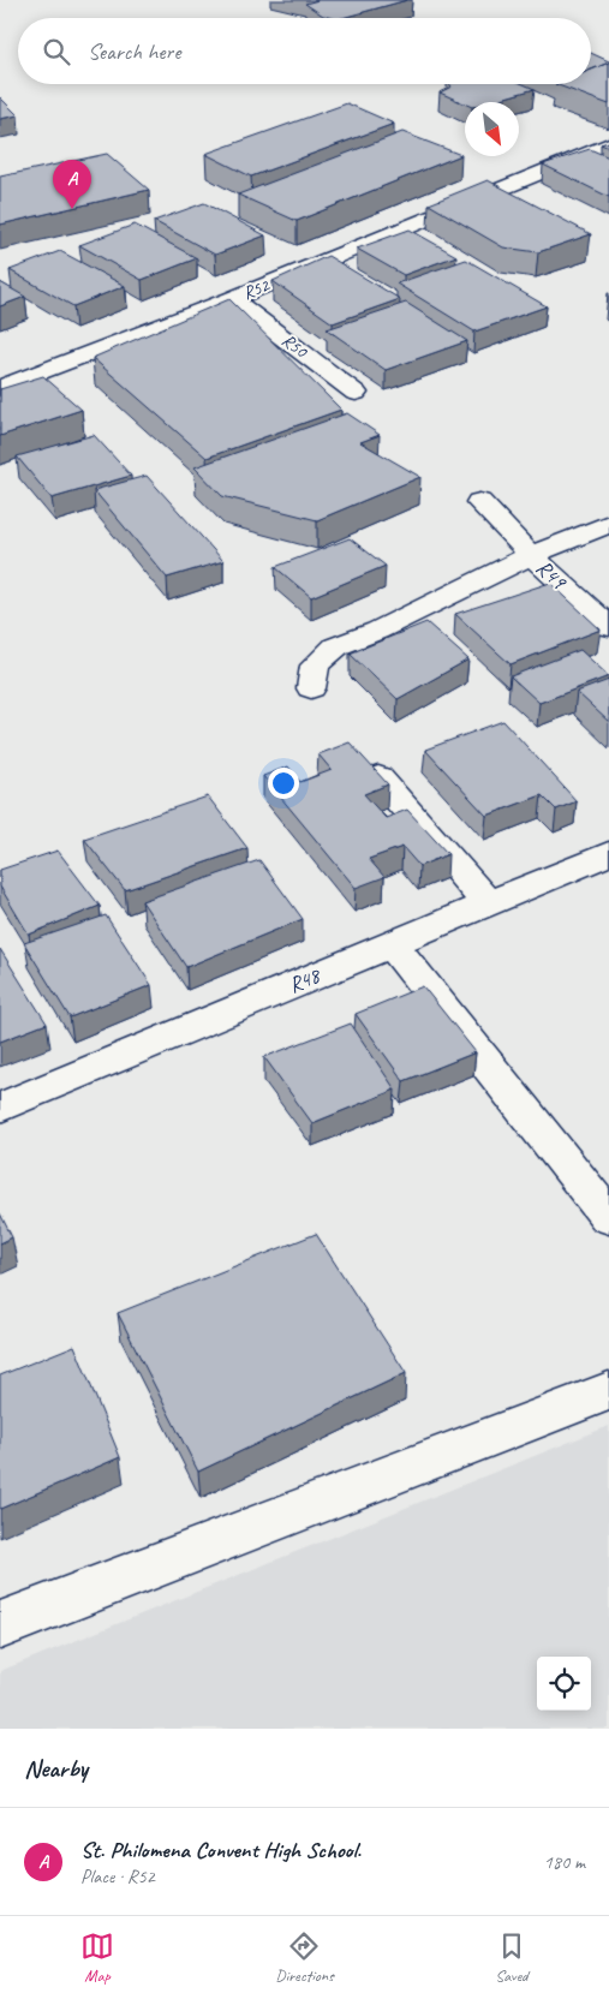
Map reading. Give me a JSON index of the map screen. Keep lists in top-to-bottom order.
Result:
{
  "streets": {
    "street": [
      "R52",
      "R50",
      "R49",
      "R48"
    ]
  },
  "crossings": [
    ["R52", "R50"]
  ],
  "north": "bottom right",
  "page": {
    "search": "Search here",
    "pins": "A",
    "heading": "Nearby",
    "list": [
      {
        "mark": "A",
        "name": "St. Philomena Convent High School.",
        "note": "Place · R52",
        "value": "180 m"
      }
    ],
    "nav": ["Map", "Directions", "Saved"]
  }
}
